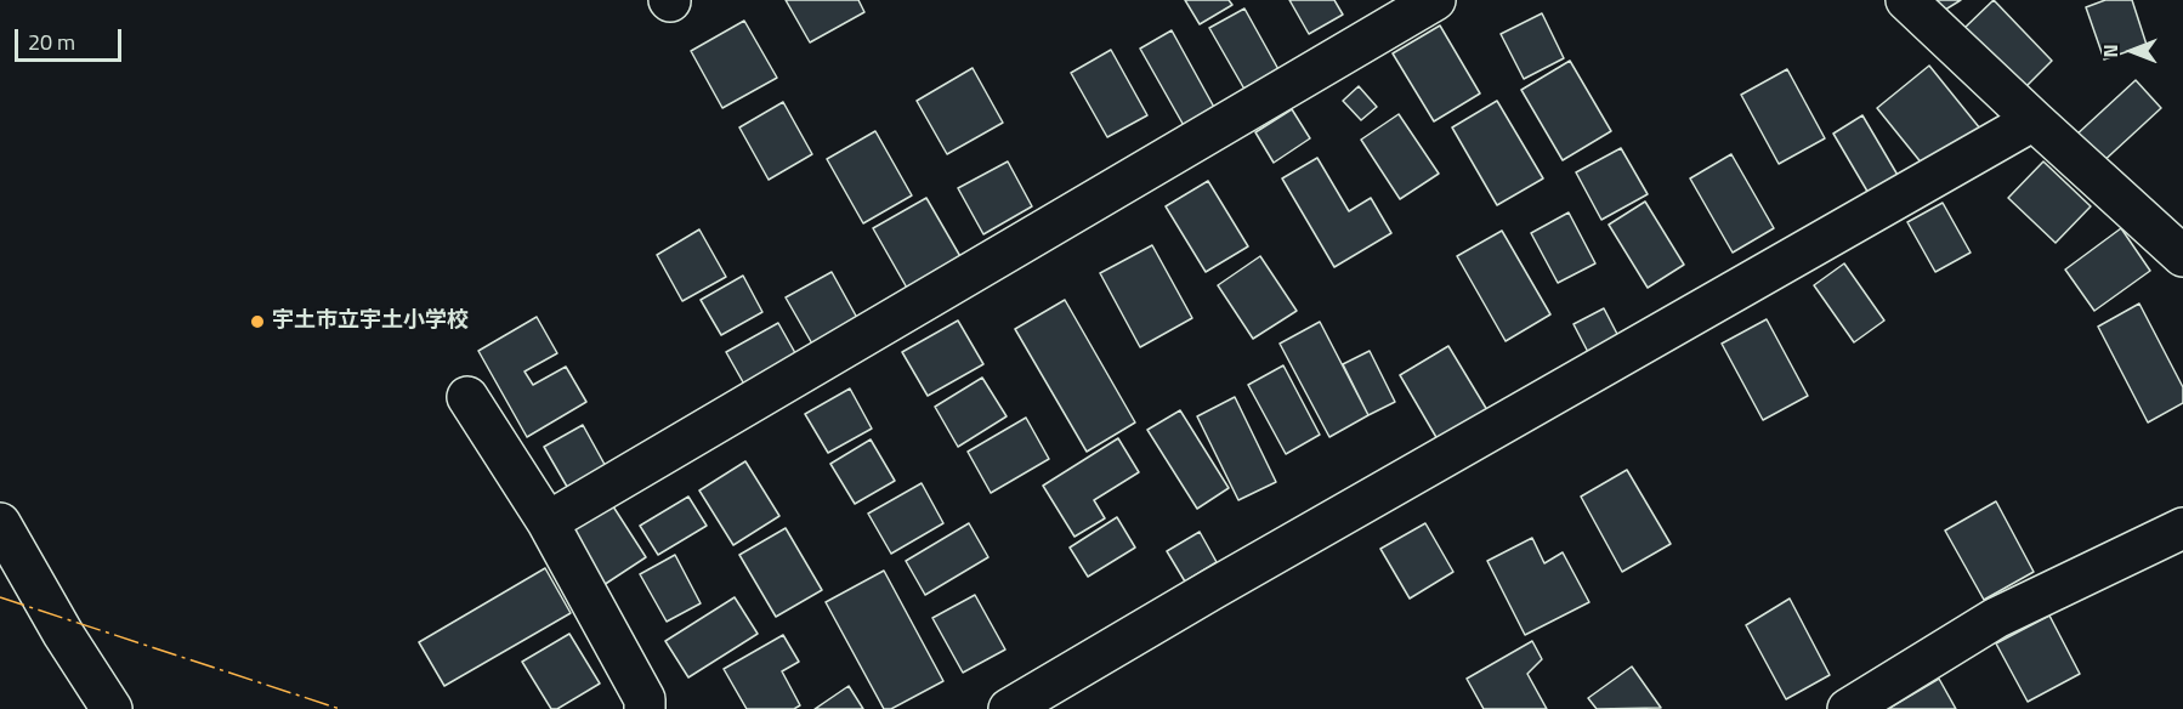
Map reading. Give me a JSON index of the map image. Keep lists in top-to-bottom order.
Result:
{
  "places": ["宇土市立宇土小学校"],
  "scale_bar": "20 m",
  "north": "left"
}
